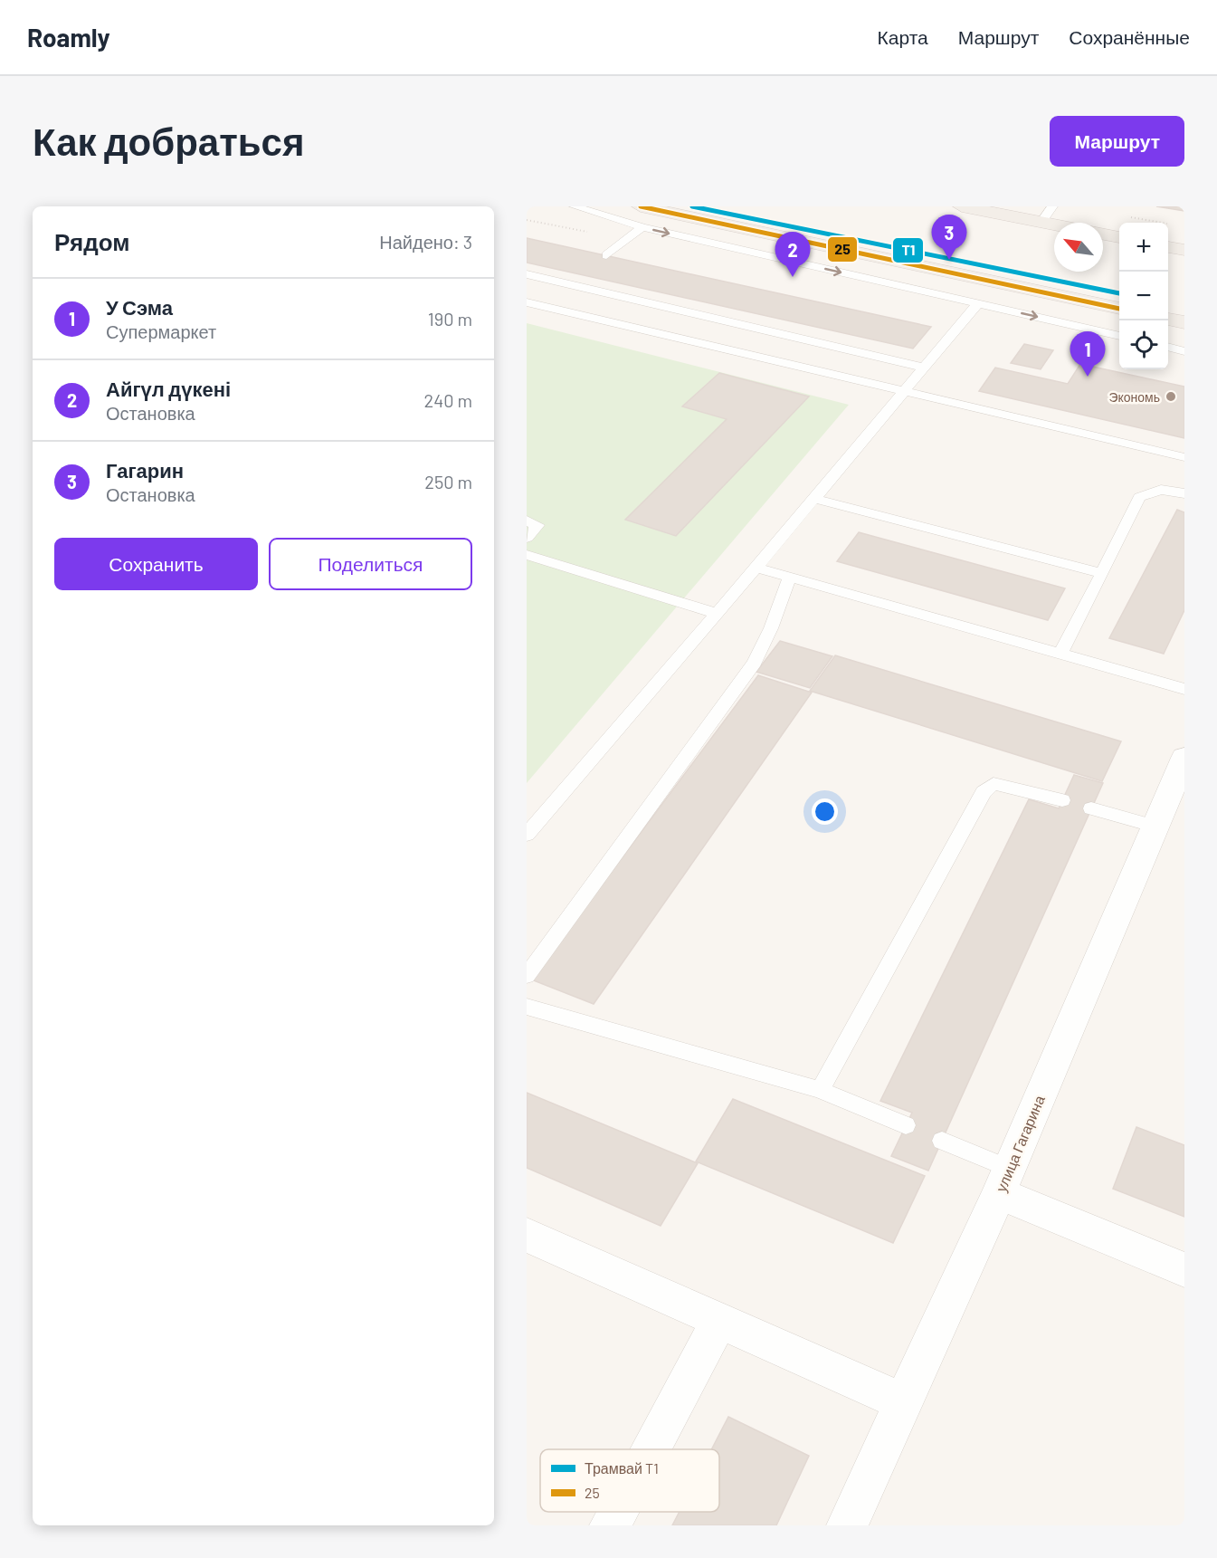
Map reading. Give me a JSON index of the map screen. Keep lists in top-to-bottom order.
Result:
{
  "streets": {
    "street": ["улица Гагарина"]
  },
  "places": ["Экономь"],
  "lines": ["tram line T1", "transit line 25"],
  "legend": ["Трамвай T1", "25"],
  "north": "top left",
  "page": {
    "header": "Roamly",
    "nav": ["Карта", "Маршрут", "Сохранённые"],
    "buttons": [
      "Маршрут",
      ["Сохранить", "Поделиться"]
    ],
    "title": "Как добраться",
    "heading": ["Рядом", "Найдено: 3"],
    "pins": ["3", "2", "1"],
    "map_buttons": ["+", "−"],
    "list": [
      {
        "mark": "1",
        "name": "У Сэма",
        "note": "Супермаркет",
        "value": "190 m"
      },
      {
        "mark": "2",
        "name": "Айгүл дүкені",
        "note": "Остановка",
        "value": "240 m"
      },
      {
        "mark": "3",
        "name": "Гагарин",
        "note": "Остановка",
        "value": "250 m"
      }
    ]
  }
}
